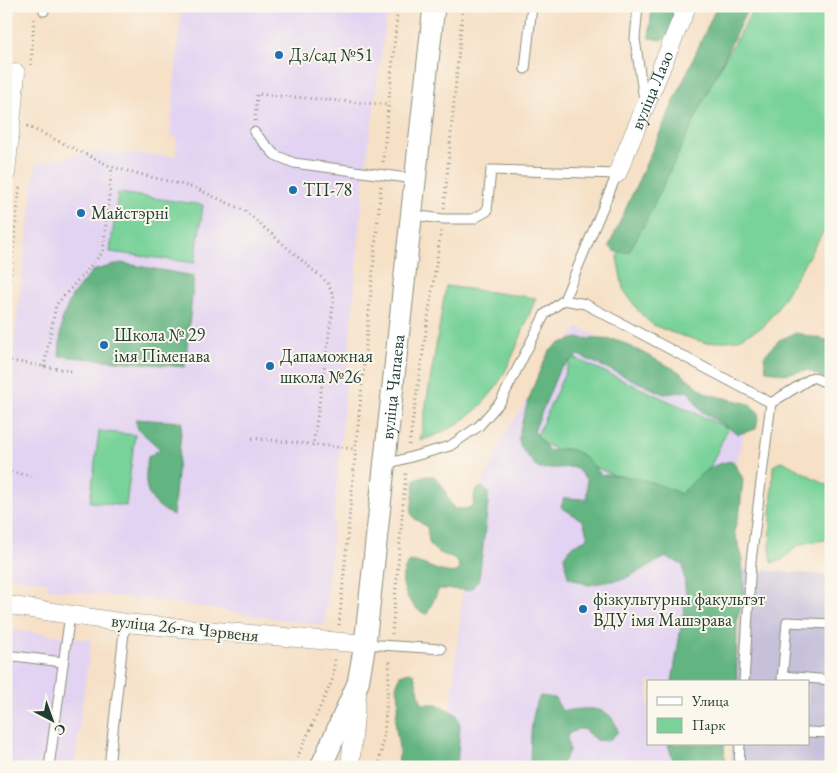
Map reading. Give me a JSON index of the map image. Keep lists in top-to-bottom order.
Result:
{
  "streets": {
    "street": ["вуліца Лазо", "вуліца Чапаева", "вуліца 26-га Чэрвеня"]
  },
  "crossings": [
    ["вуліца Чапаева", "вуліца 26-га Чэрвеня"]
  ],
  "places": [
    "Дз/сад №51",
    "ТП-78",
    "Майстэрні",
    "Школа № 29 імя Піменава",
    "Дапаможная школа №26",
    "фізкультурны факультэт ВДУ імя Машэрава"
  ],
  "legend": ["Улица", "Парк"],
  "north": "bottom right"
}
